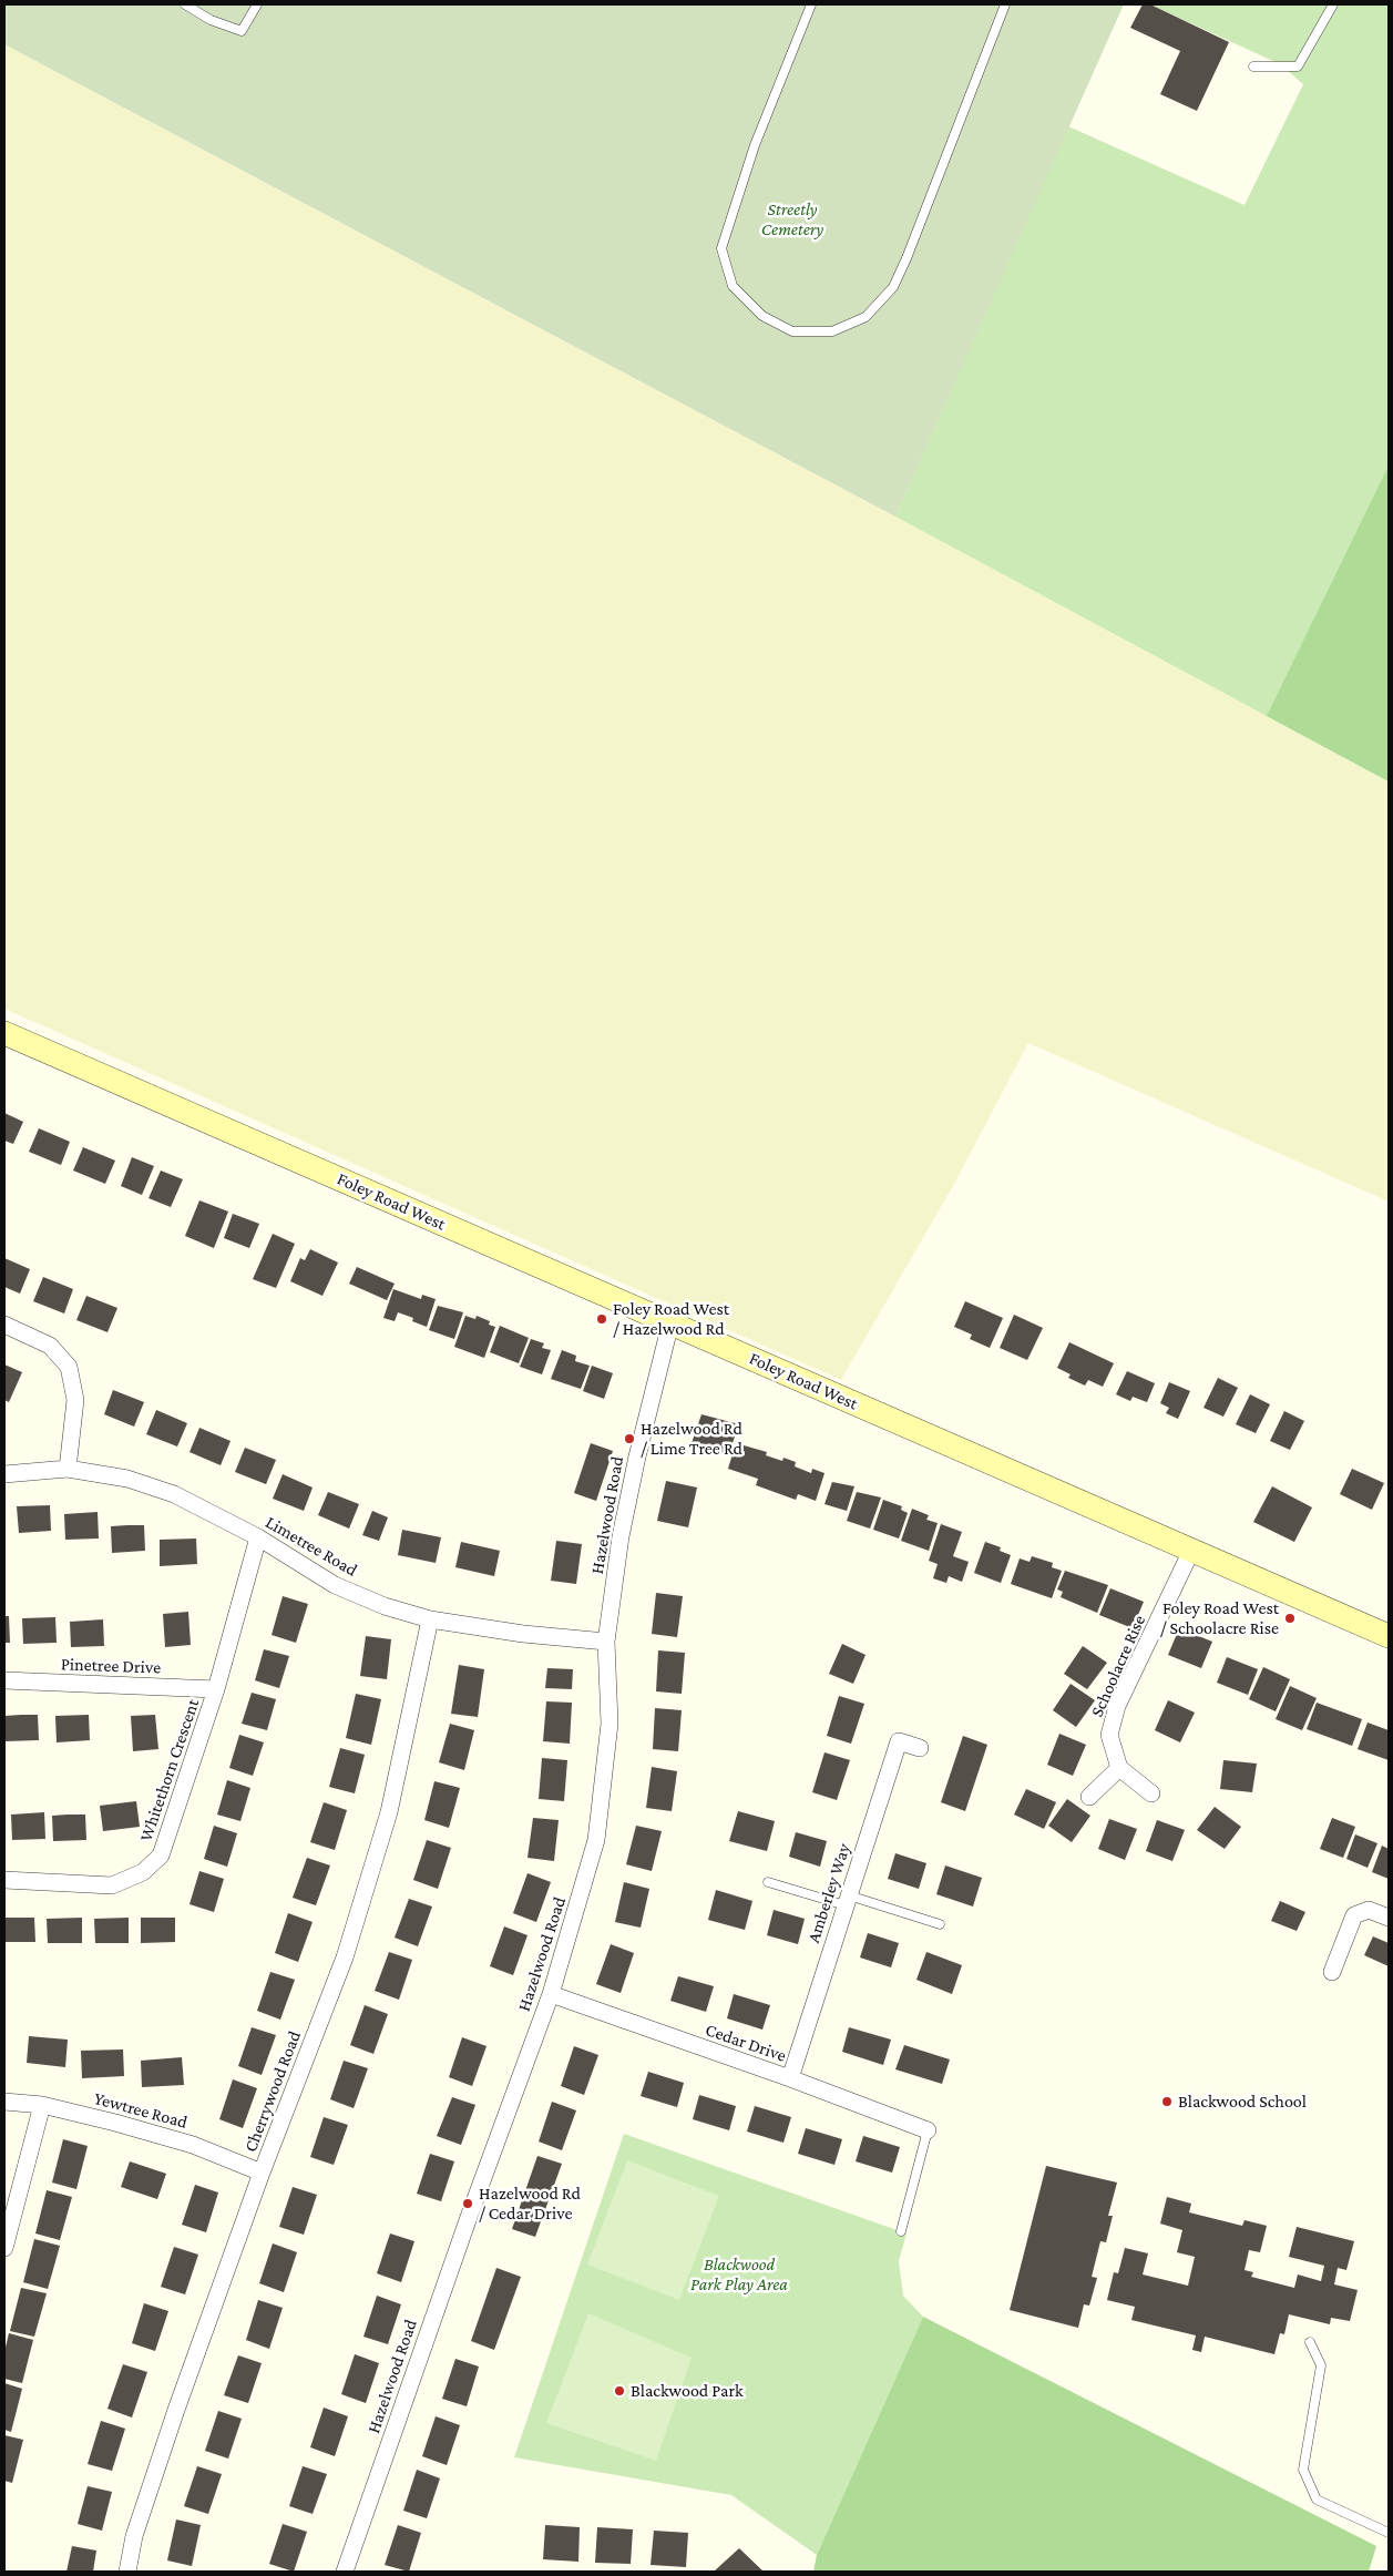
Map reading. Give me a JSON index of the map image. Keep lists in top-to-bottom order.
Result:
{
  "streets": {
    "main road": ["Foley Road West"],
    "street": [
      "Hazelwood Road",
      "Limetree Road",
      "Pinetree Drive",
      "Schoolacre Rise",
      "Whitethorn Crescent",
      "Amberley Way",
      "Cedar Drive",
      "Cherrywood Road",
      "Yewtree Road"
    ]
  },
  "crossings": [
    ["Foley Road West", "Hazelwood Road"],
    ["Foley Road West", "Schoolacre Rise"],
    ["Hazelwood Road", "Limetree Road"],
    ["Hazelwood Road", "Cedar Drive"],
    ["Limetree Road", "Whitethorn Crescent"],
    ["Limetree Road", "Cherrywood Road"],
    ["Pinetree Drive", "Whitethorn Crescent"],
    ["Amberley Way", "Cedar Drive"],
    ["Cherrywood Road", "Yewtree Road"]
  ],
  "parks": ["Streetly Cemetery", "Blackwood Park Play Area"],
  "places": [
    "Foley Road West / Hazelwood Rd",
    "Hazelwood Rd / Lime Tree Rd",
    "Foley Road West / Schoolacre Rise",
    "Blackwood School",
    "Hazelwood Rd / Cedar Drive",
    "Blackwood Park"
  ]
}
